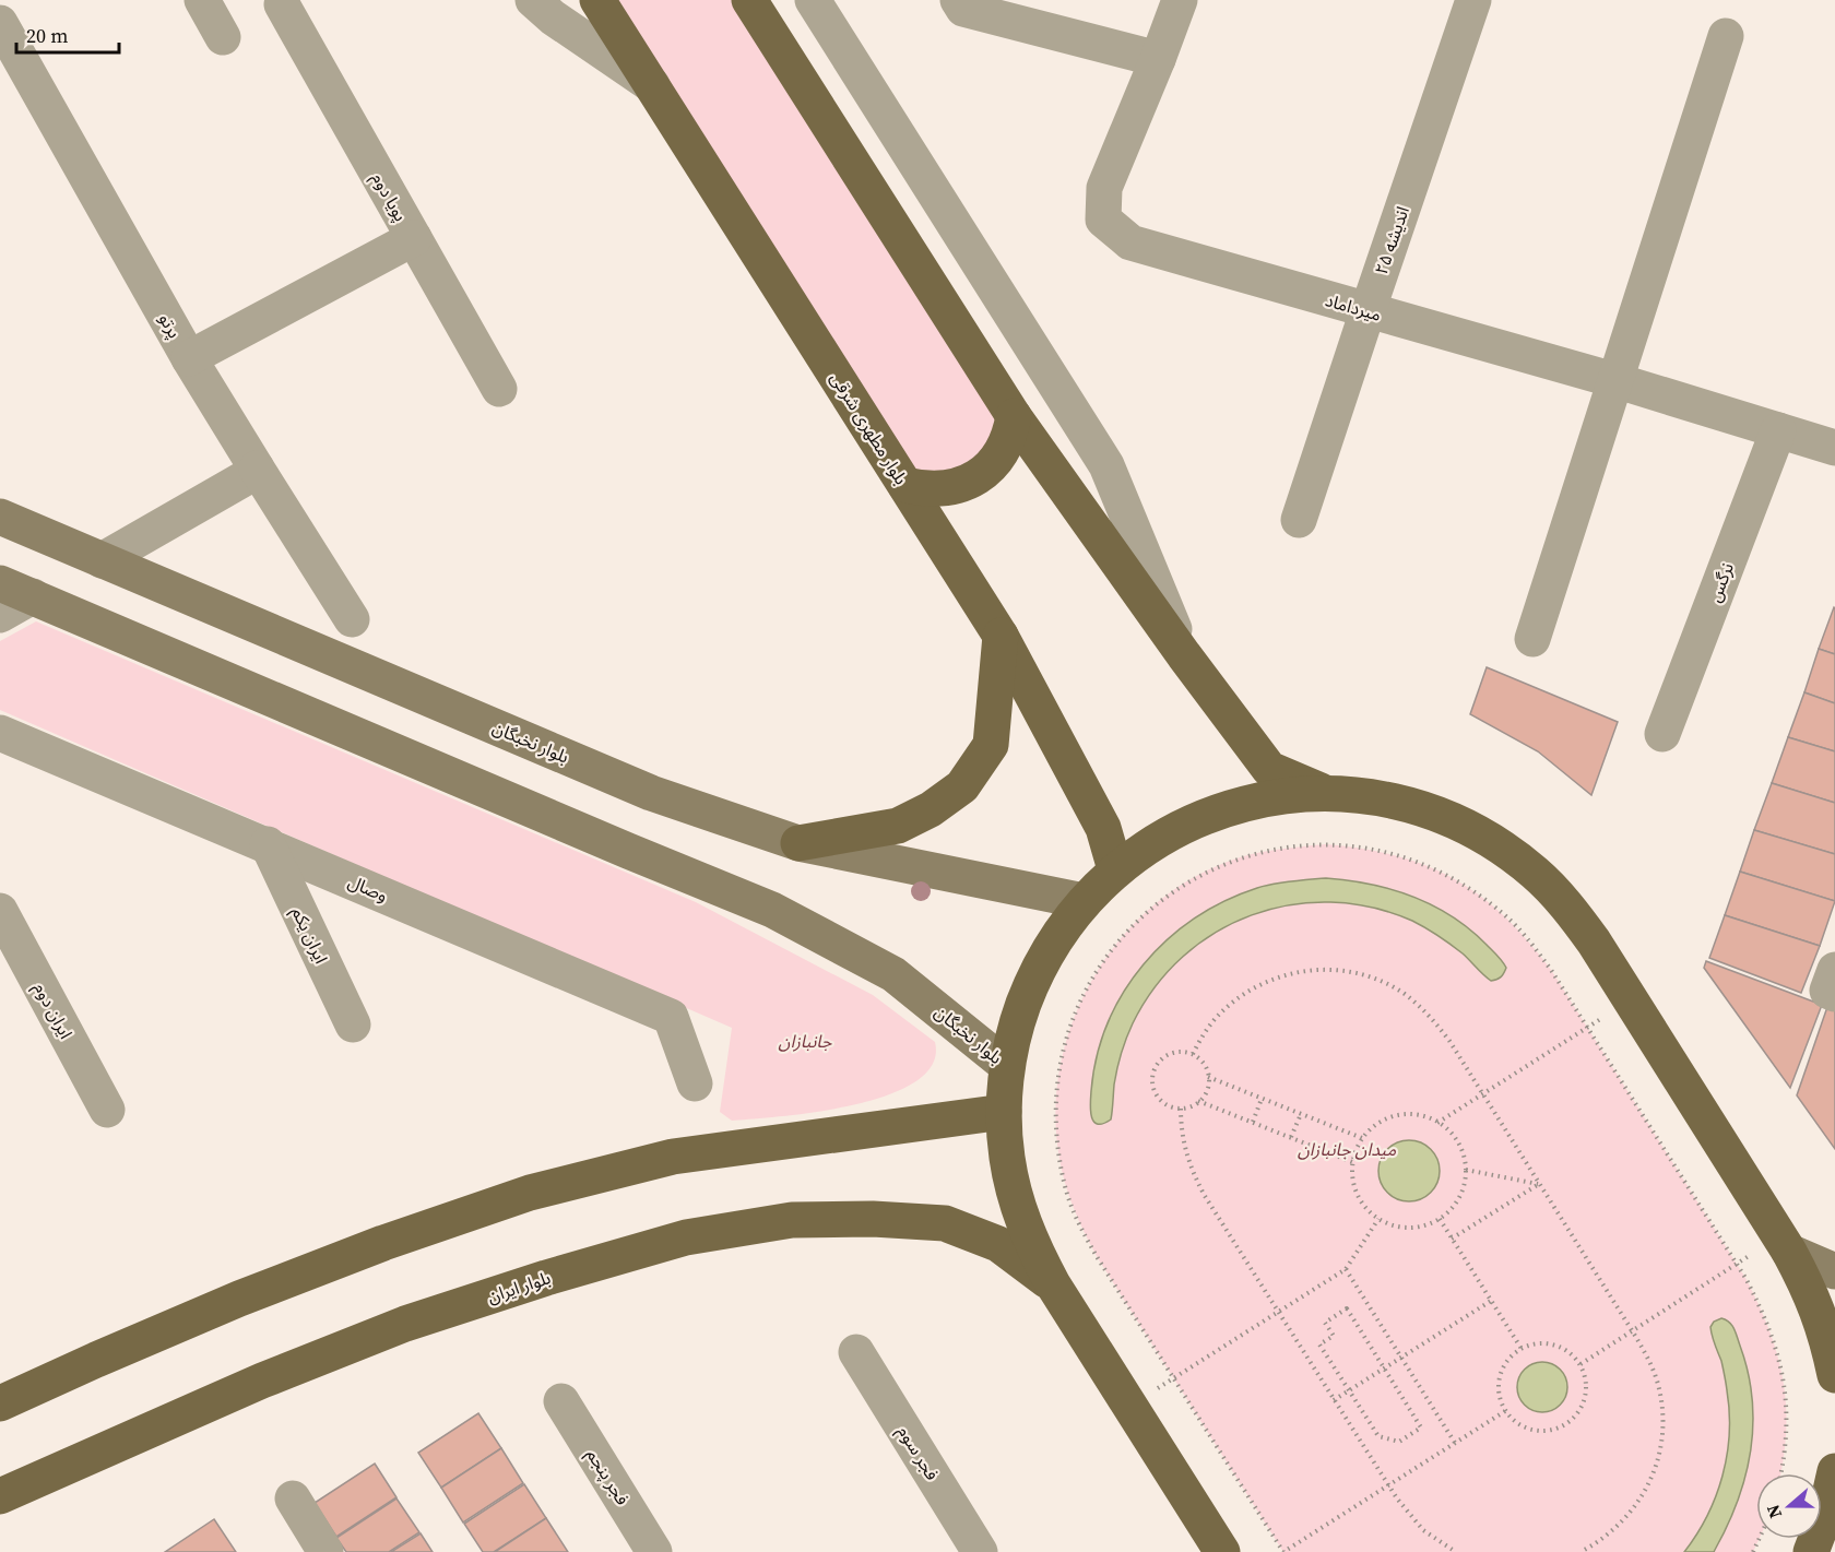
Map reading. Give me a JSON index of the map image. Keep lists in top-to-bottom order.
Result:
{
  "streets": {
    "main road": ["بلوار مطهری شرقی", "بلوار نخبگان", "بلوار ایران"],
    "street": [
      "پویا دوم",
      "اندیشه ۲۵",
      "میرداماد",
      "پرتو",
      "نرگس",
      "وصال",
      "ایران یکم",
      "ایران دوم",
      "فجر سوم",
      "فجر پنجم"
    ]
  },
  "crossings": [
    ["اندیشه ۲۵", "میرداماد"],
    ["میرداماد", "نرگس"],
    ["وصال", "ایران یکم"]
  ],
  "parks": ["جانبازان", "میدان جانبازان"],
  "scale_bar": "20 m",
  "north": "left"
}
